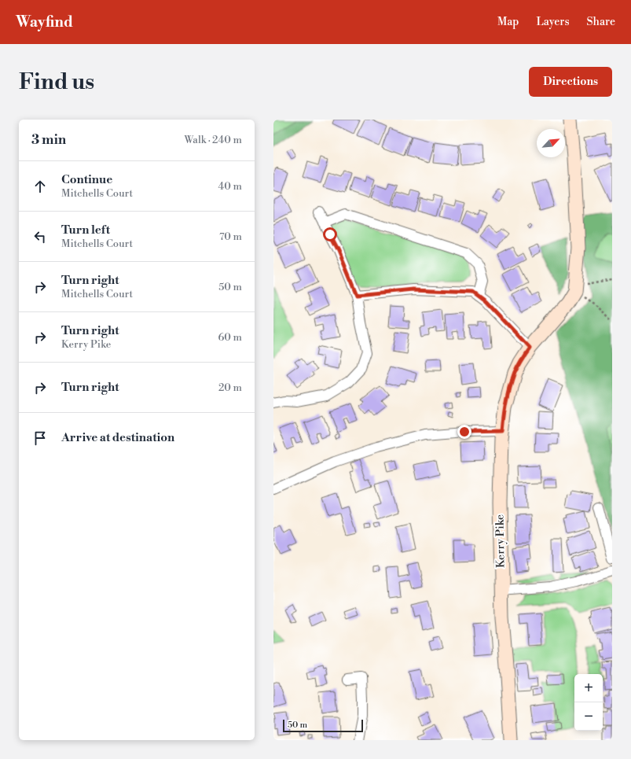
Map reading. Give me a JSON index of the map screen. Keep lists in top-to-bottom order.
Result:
{
  "streets": {
    "street": ["Kerry Pike"]
  },
  "scale_bar": "50 m",
  "north": "top right",
  "page": {
    "header": "Wayfind",
    "nav": ["Map", "Layers", "Share"],
    "buttons": "Directions",
    "title": "Find us",
    "heading": ["3 min", "Walk · 240 m"],
    "list": [
      ["Continue", "Mitchells Court", "40 m"],
      ["Turn left", "Mitchells Court", "70 m"],
      ["Turn right", "Mitchells Court", "50 m"],
      ["Turn right", "Kerry Pike", "60 m"],
      ["Turn right", "20 m"],
      "Arrive at destination"
    ],
    "map_buttons": ["+", "−"],
    "scale": "50 m"
  }
}
